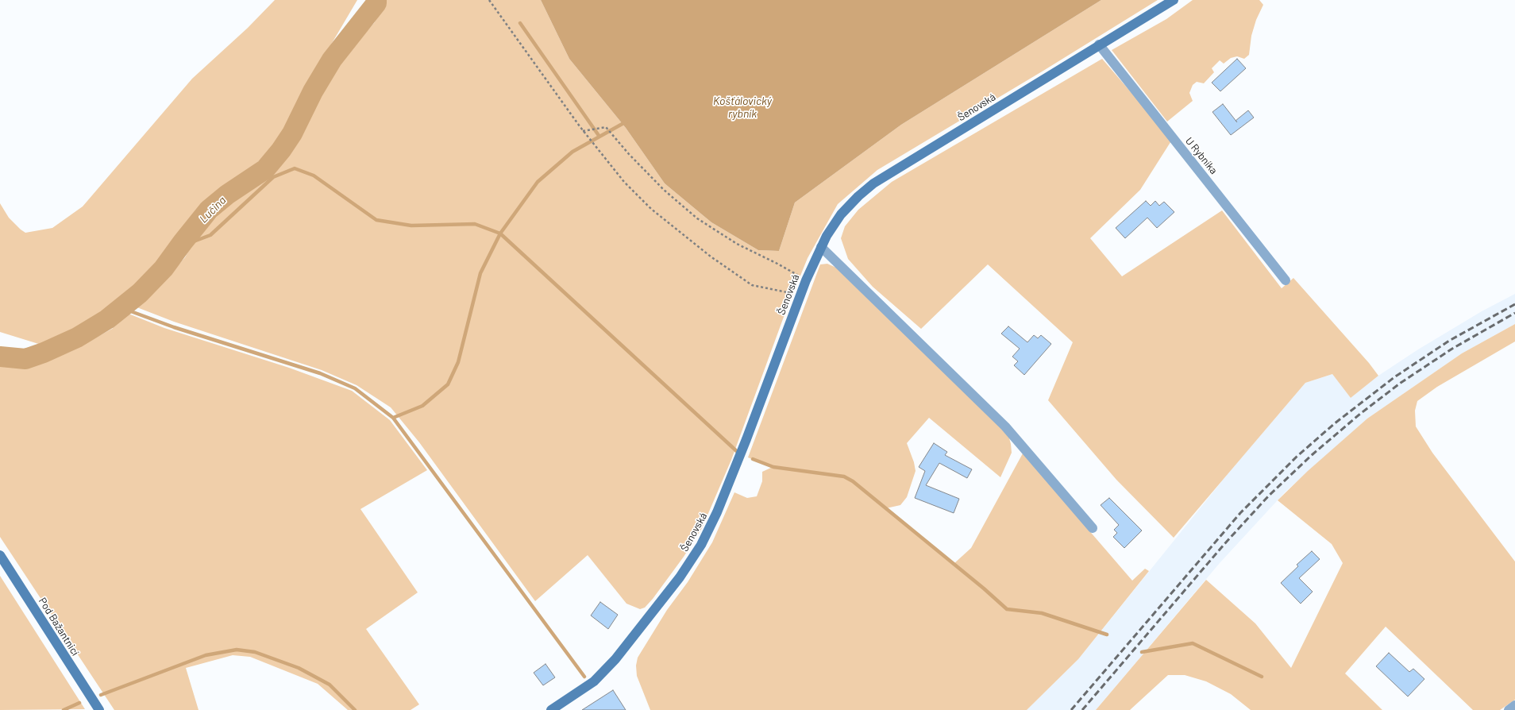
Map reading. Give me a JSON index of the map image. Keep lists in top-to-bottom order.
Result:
{
  "streets": {
    "street": ["Šenovská", "U Rybníka", "Pod Bažantnicí"]
  },
  "crossings": [
    ["Šenovská", "U Rybníka"]
  ],
  "water": ["Košťálovický rybník", "Lučina"]
}
